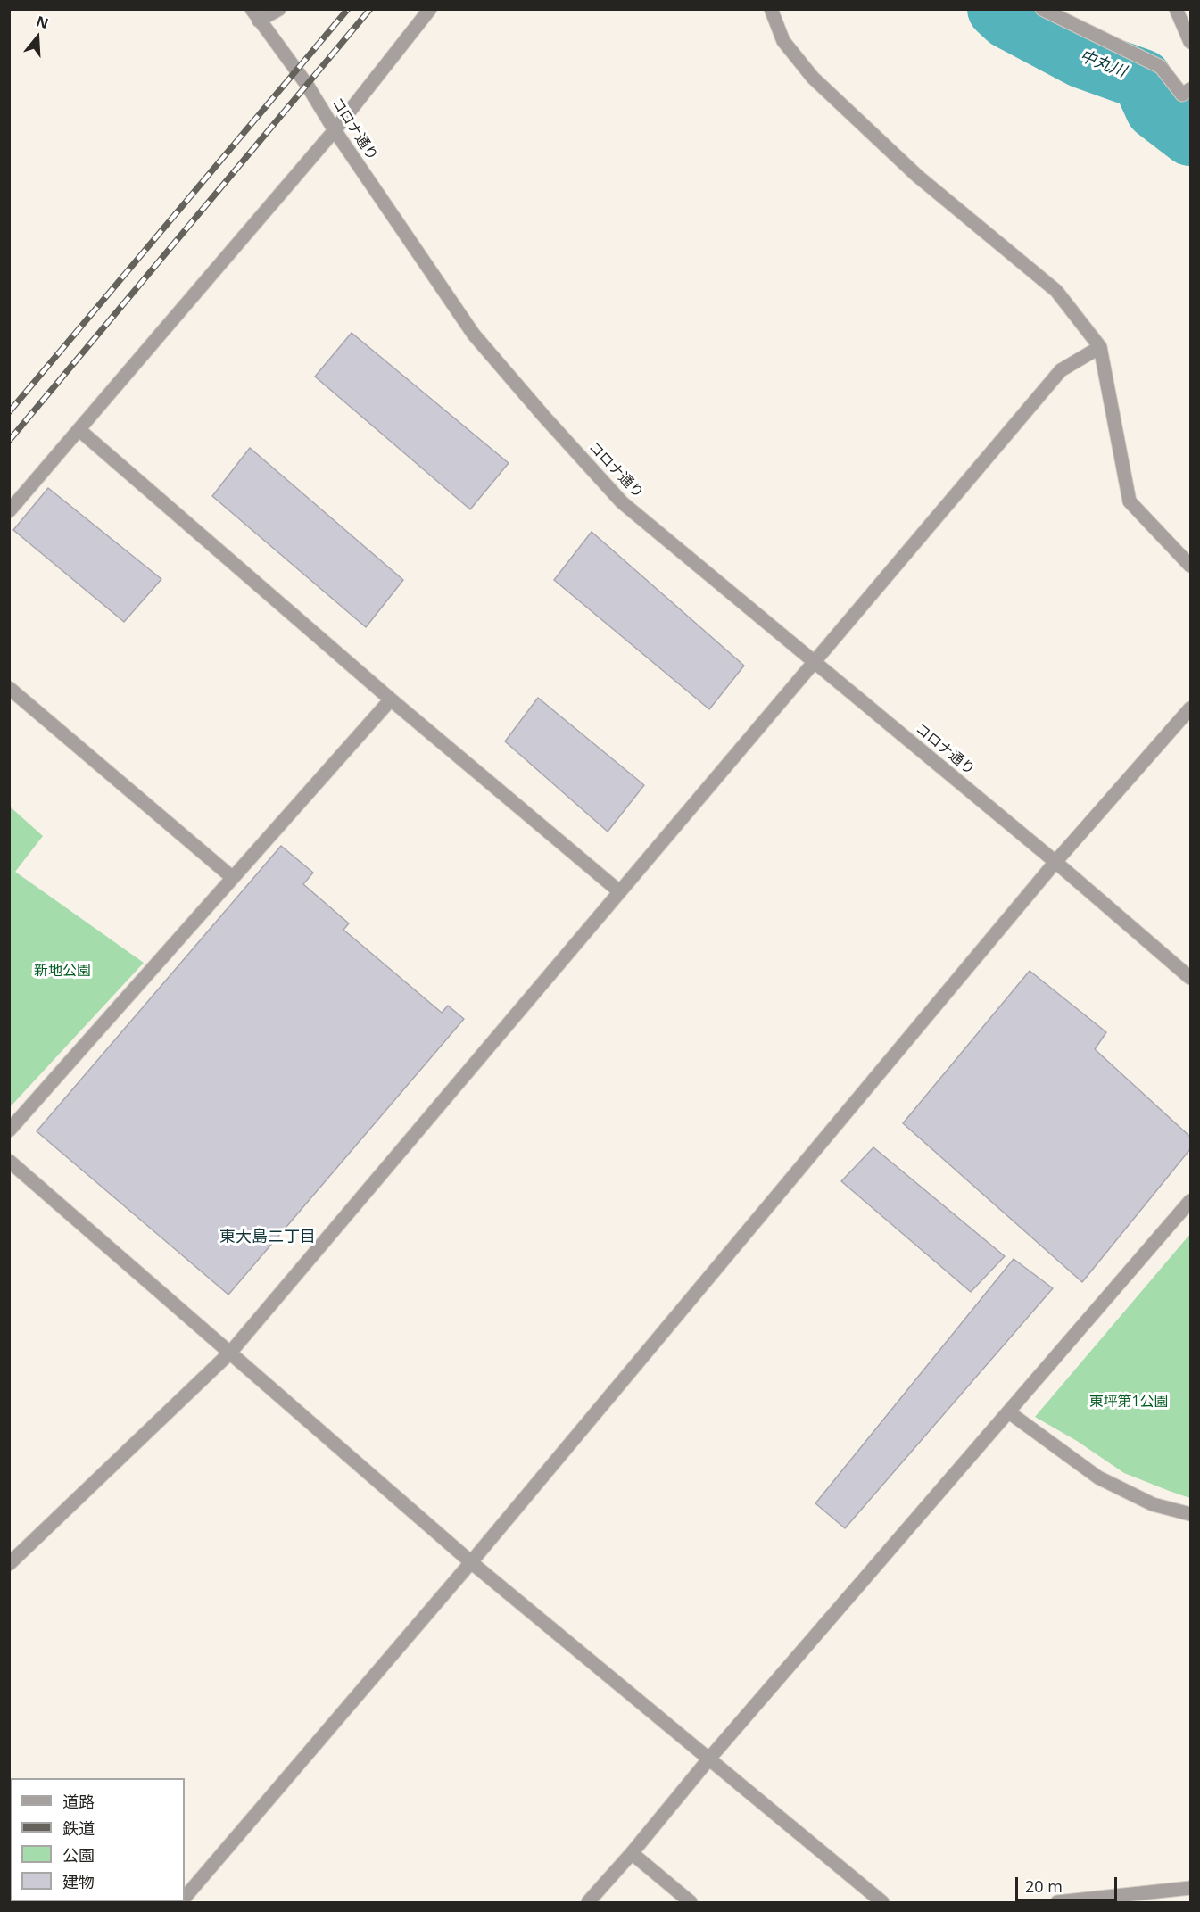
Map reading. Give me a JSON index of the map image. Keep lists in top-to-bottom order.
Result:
{
  "streets": {
    "street": ["コロナ通り"]
  },
  "districts": ["東大島二丁目"],
  "water": ["中丸川"],
  "parks": ["新地公園", "東坪第1公園"],
  "legend": [
    "道路",
    "鉄道",
    "公園",
    "建物"
  ],
  "scale_bar": "20 m",
  "north": "top"
}
